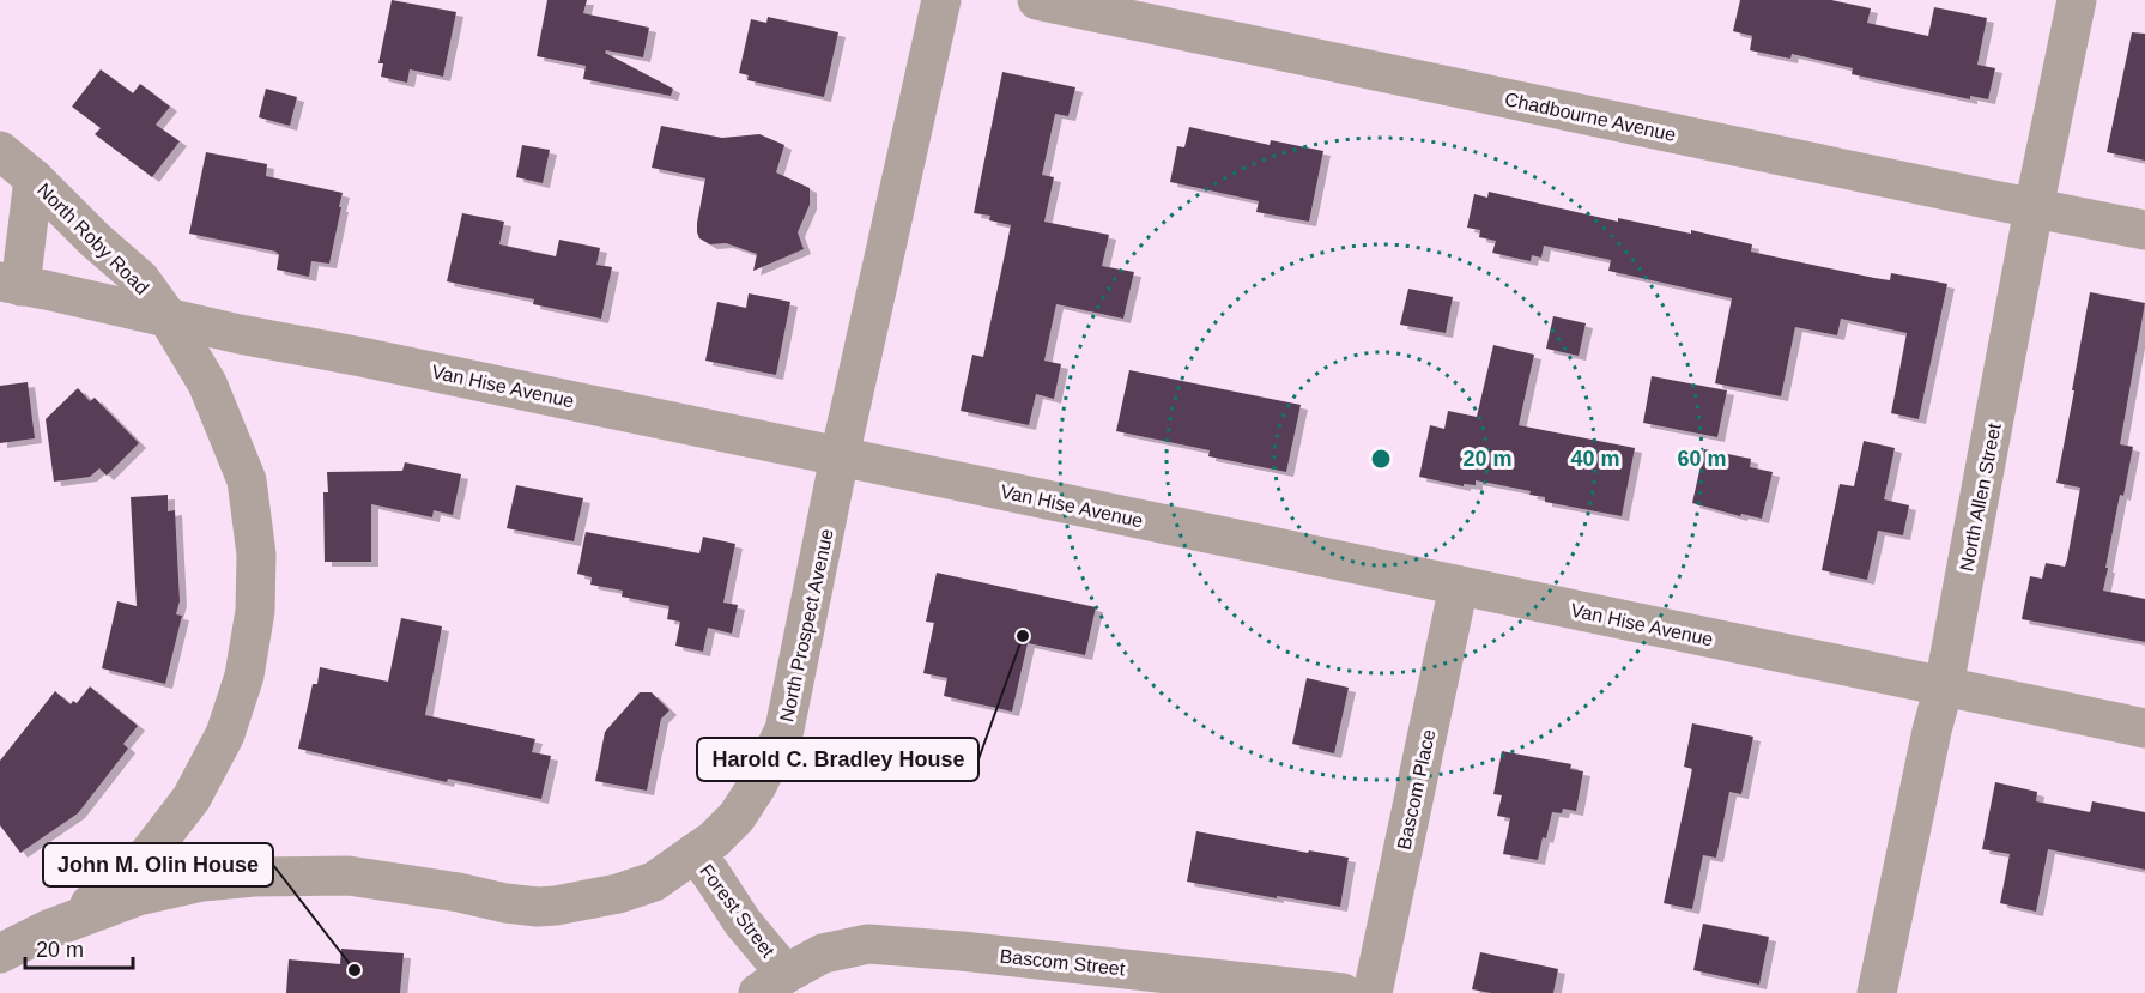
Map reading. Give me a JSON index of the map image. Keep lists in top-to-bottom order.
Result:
{
  "streets": {
    "street": [
      "Chadbourne Avenue",
      "North Roby Road",
      "Van Hise Avenue",
      "North Allen Street",
      "North Prospect Avenue",
      "Bascom Place",
      "Forest Street",
      "Bascom Street"
    ]
  },
  "crossings": [
    ["Chadbourne Avenue", "North Allen Street"],
    ["North Roby Road", "Van Hise Avenue"],
    ["North Roby Road", "North Prospect Avenue"],
    ["Van Hise Avenue", "North Allen Street"],
    ["Van Hise Avenue", "North Prospect Avenue"],
    ["Van Hise Avenue", "Bascom Place"],
    ["North Prospect Avenue", "Forest Street"],
    ["Forest Street", "Bascom Street"]
  ],
  "places": ["Harold C. Bradley House", "John M. Olin House"],
  "scale_bar": "20 m",
  "rings": ["20 m", "40 m", "60 m"]
}
